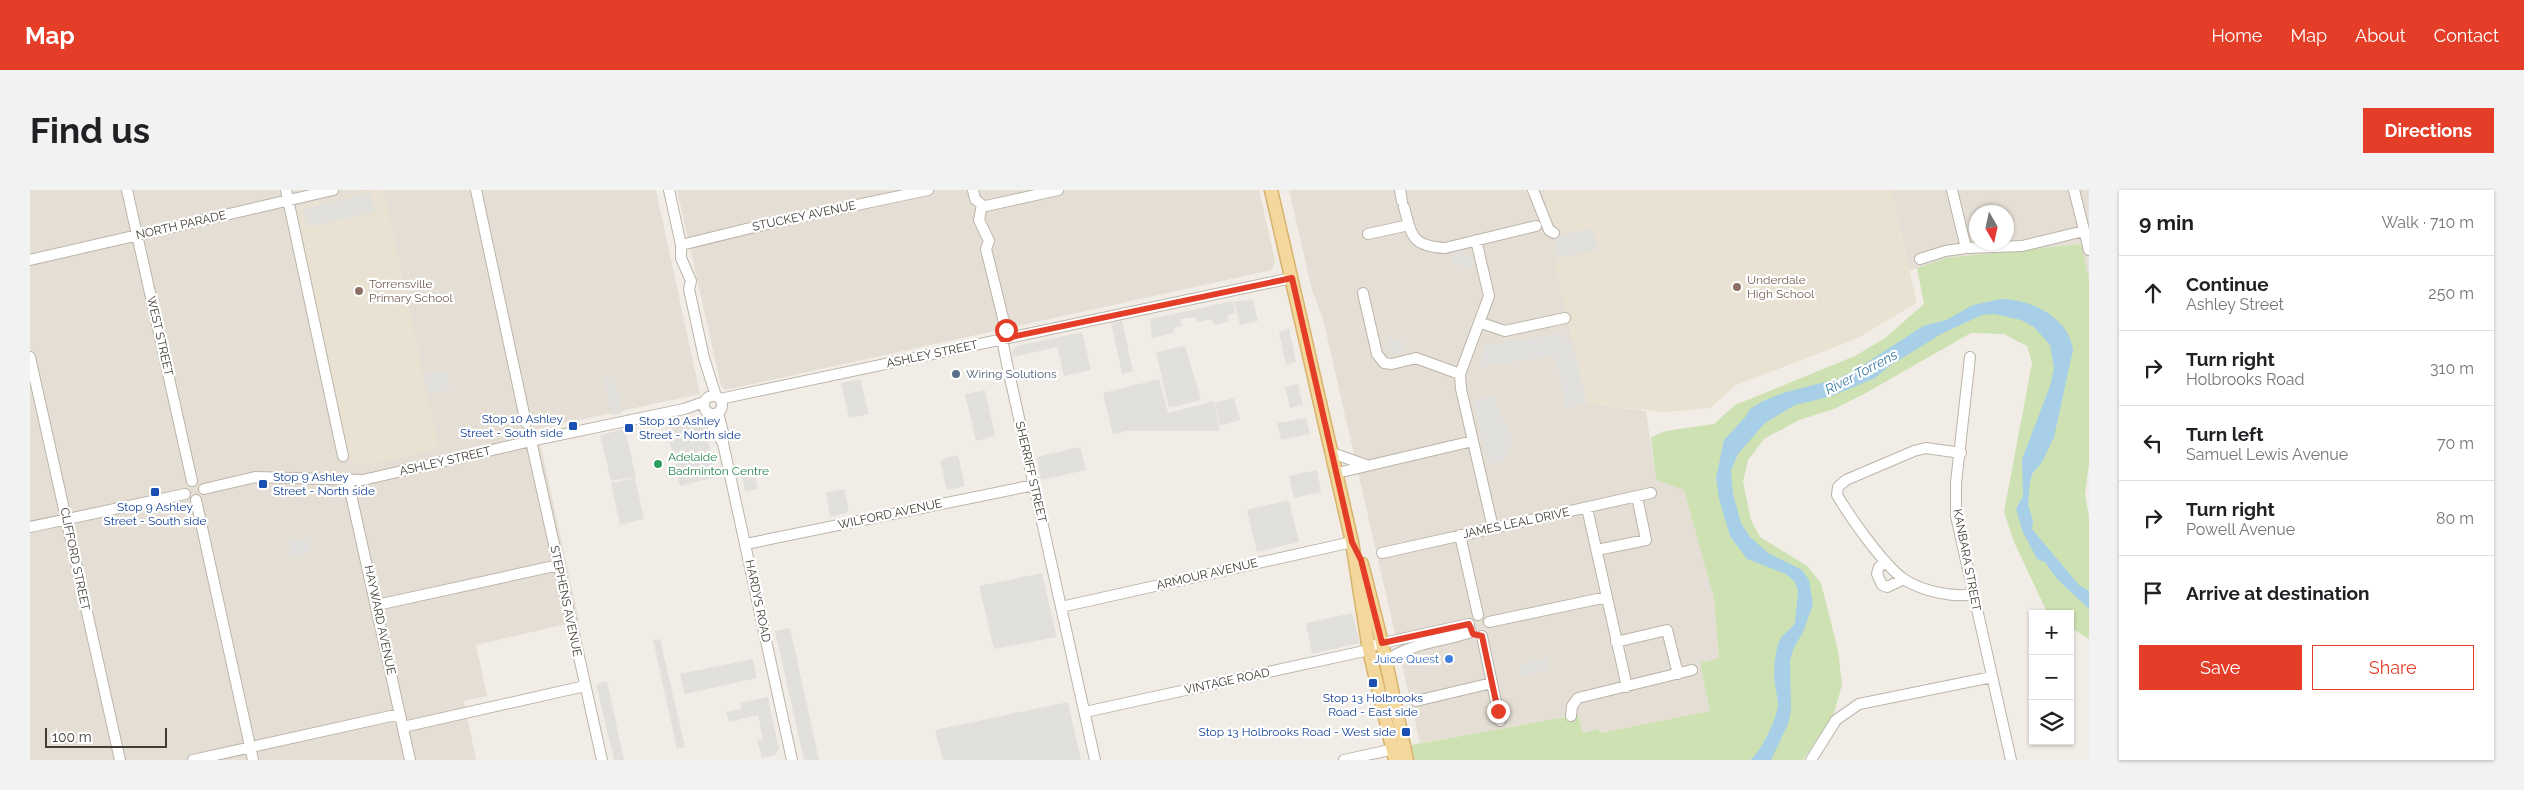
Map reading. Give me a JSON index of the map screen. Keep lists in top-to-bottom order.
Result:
{
  "streets": {
    "street": [
      "STUCKEY AVENUE",
      "NORTH PARADE",
      "WEST STREET",
      "ASHLEY STREET",
      "SHERRIFF STREET",
      "WILFORD AVENUE",
      "JAMES LEAL DRIVE",
      "CLIFFORD STREET",
      "KANBARA STREET",
      "ARMOUR AVENUE",
      "STEPHENS AVENUE",
      "HARDYS ROAD",
      "HAYWARD AVENUE",
      "VINTAGE ROAD"
    ]
  },
  "crossings": [
    ["STUCKEY AVENUE", "HARDYS ROAD"],
    ["NORTH PARADE", "WEST STREET"],
    ["WEST STREET", "ASHLEY STREET"],
    ["ASHLEY STREET", "SHERRIFF STREET"],
    ["ASHLEY STREET", "STEPHENS AVENUE"],
    ["ASHLEY STREET", "HARDYS ROAD"],
    ["ASHLEY STREET", "HAYWARD AVENUE"],
    ["SHERRIFF STREET", "WILFORD AVENUE"],
    ["SHERRIFF STREET", "ARMOUR AVENUE"],
    ["SHERRIFF STREET", "VINTAGE ROAD"],
    ["WILFORD AVENUE", "HARDYS ROAD"]
  ],
  "water": ["River Torrens"],
  "places": {
    "other": [
      "Underdale High School",
      "Torrensville Primary School",
      "Wiring Solutions",
      "Adelaide Badminton Centre",
      "Juice Quest"
    ],
    "transit": [
      "Stop 10 Ashley Street - South side",
      "Stop 10 Ashley Street - North side",
      "Stop 9 Ashley Street - North side",
      "Stop 9 Ashley Street - South side",
      "Stop 13 Holbrooks Road - East side",
      "Stop 13 Holbrooks Road - West side"
    ]
  },
  "scale_bar": "100 m",
  "north": "bottom",
  "page": {
    "header": "Map",
    "nav": [
      "Home",
      "Map",
      "About",
      "Contact"
    ],
    "buttons": [
      "Directions",
      ["Save", "Share"]
    ],
    "title": "Find us",
    "heading": ["9 min", "Walk · 710 m"],
    "list": [
      ["Continue", "Ashley Street", "250 m"],
      ["Turn right", "Holbrooks Road", "310 m"],
      ["Turn left", "Samuel Lewis Avenue", "70 m"],
      ["Turn right", "Powell Avenue", "80 m"],
      "Arrive at destination"
    ],
    "map_buttons": ["+", "−"],
    "scale": "100 m"
  }
}
